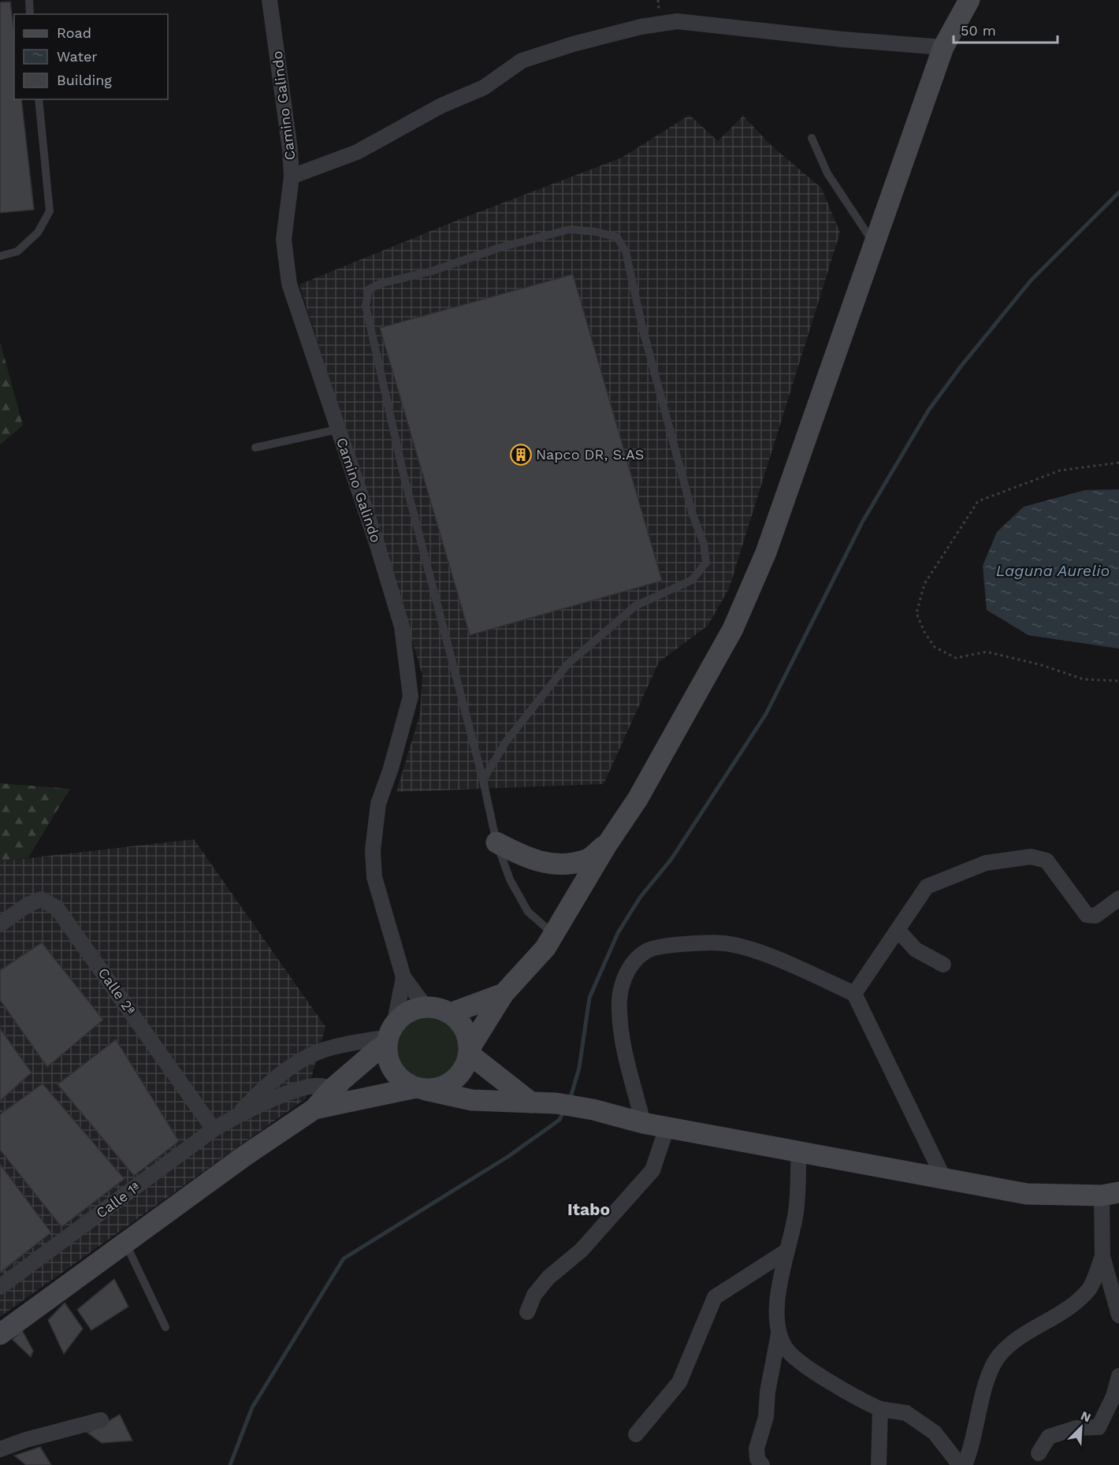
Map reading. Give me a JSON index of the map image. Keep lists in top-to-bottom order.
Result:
{
  "streets": {
    "street": ["Camino Galindo", "Calle 2ª", "Calle 1ª"]
  },
  "crossings": [
    ["Camino Galindo", "Calle 1ª"],
    ["Calle 2ª", "Calle 1ª"]
  ],
  "districts": ["Itabo"],
  "water": ["Laguna Aurelio"],
  "places": {
    "building": ["Napco DR, S.AS"]
  },
  "legend": ["Road", "Water", "Building"],
  "scale_bar": "50 m",
  "north": "top right"
}
